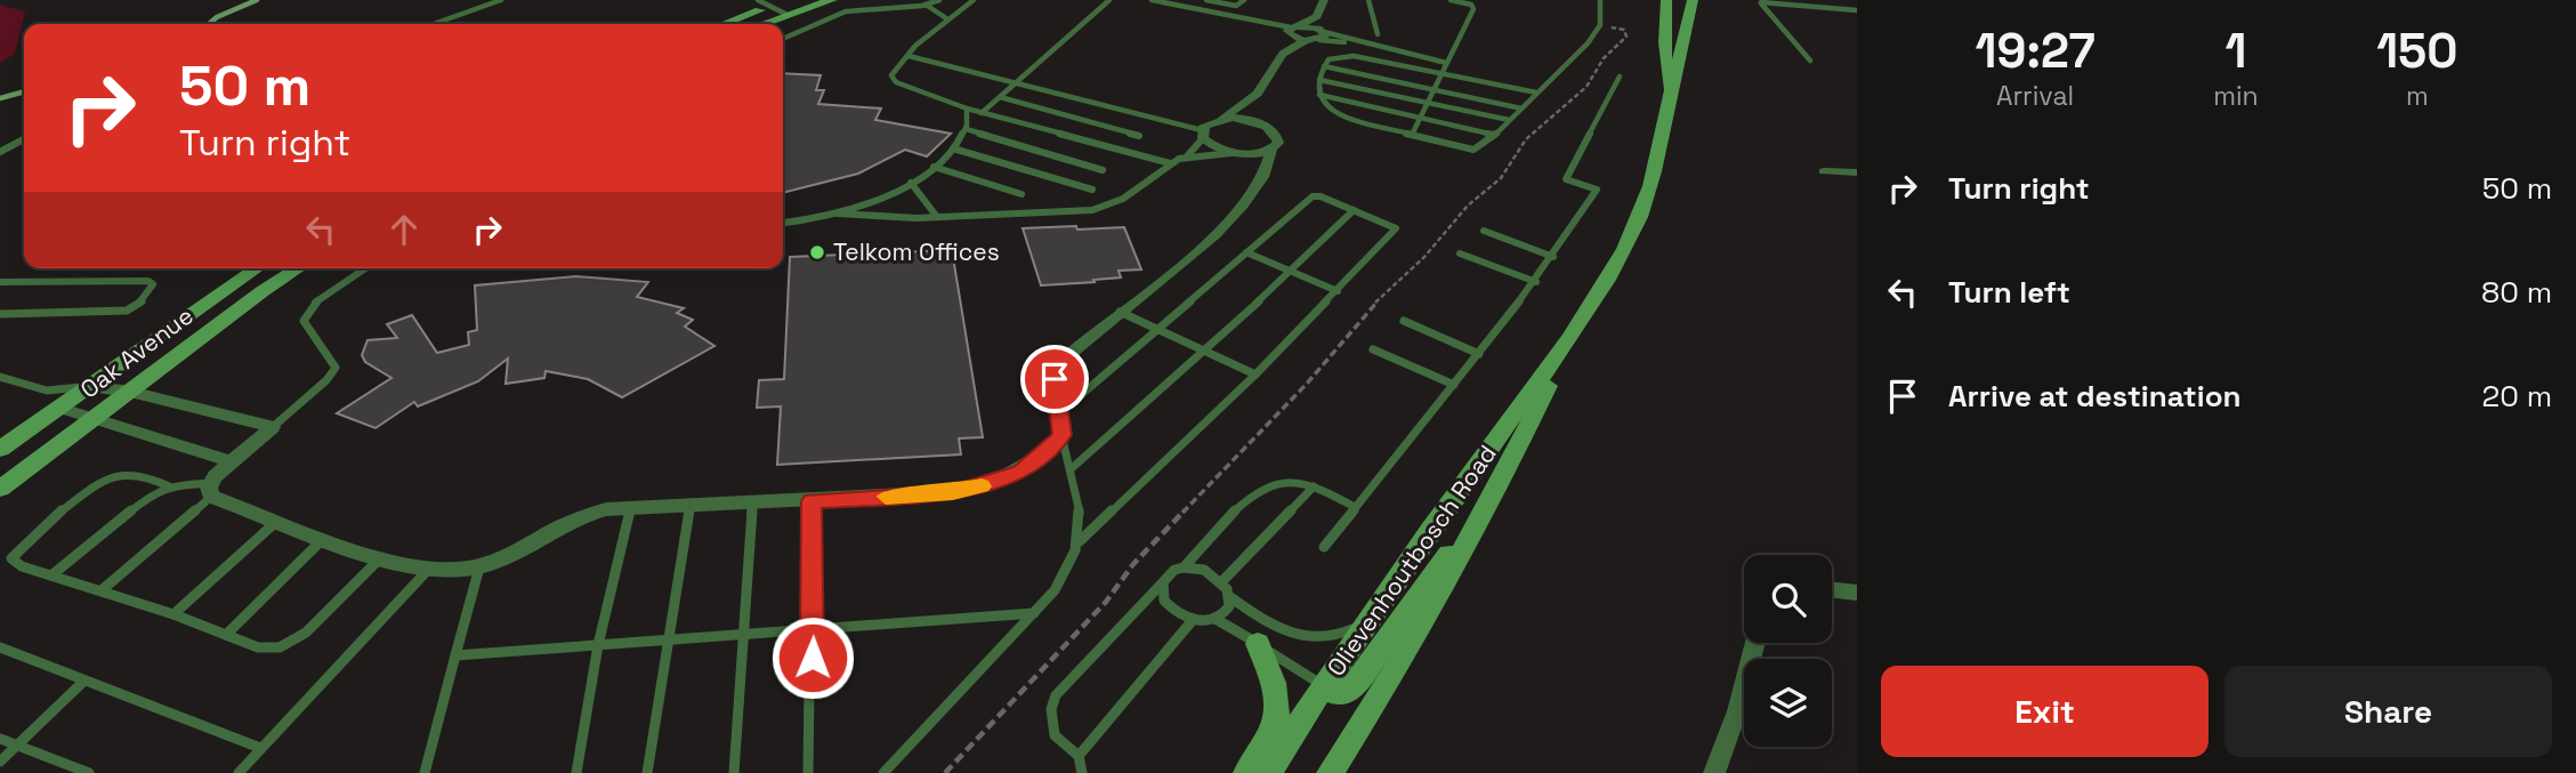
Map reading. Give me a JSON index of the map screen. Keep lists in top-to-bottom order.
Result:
{
  "streets": {
    "main road": ["Oak Avenue", "Olievenhoutbosch Road"]
  },
  "places": ["Telkom Offices"],
  "page": {
    "eta": [
      "19:27",
      "Arrival",
      "1",
      "min",
      "150",
      "m"
    ],
    "turn": ["50 m", "Turn right"],
    "list": [
      {
        "name": "Turn right",
        "value": "50 m"
      },
      {
        "name": "Turn left",
        "value": "80 m"
      },
      {
        "name": "Arrive at destination",
        "value": "20 m"
      }
    ],
    "buttons": ["Exit", "Share"]
  }
}
